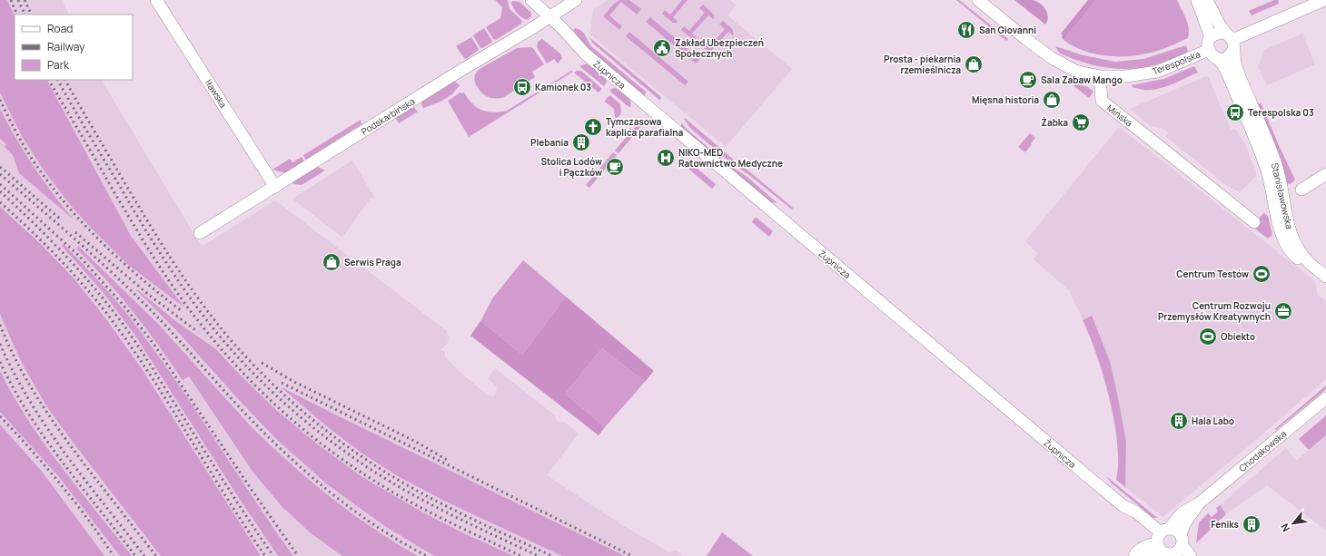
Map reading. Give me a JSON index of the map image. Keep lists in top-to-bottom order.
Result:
{
  "streets": {
    "street": [
      "Terespolska",
      "Żupnicza",
      "Iławska",
      "Mińska",
      "Podskarbińska",
      "Stanisławowska",
      "Chodakowska"
    ]
  },
  "crossings": [
    ["Terespolska", "Mińska"],
    ["Terespolska", "Stanisławowska"],
    ["Żupnicza", "Podskarbińska"],
    ["Żupnicza", "Chodakowska"],
    ["Iławska", "Podskarbińska"]
  ],
  "places": {
    "restaurant": ["San Giovanni"],
    "public building": ["Zakład Ubezpieczeń Społecznych"],
    "shop": ["Prosta - piekarnia rzemieślnicza", "Mięsna historia", "Serwis Praga"],
    "cafe": ["Sala Zabaw Mango", "Stolica Lodów i Pączków"],
    "bus stop": ["Kamionek 03", "Terespolska 03"],
    "supermarket": ["Żabka"],
    "church": ["Tymczasowa kaplica parafialna"],
    "building": ["Plebania", "Hala Labo", "Feniks"],
    "hospital": ["NIKO-MED Ratownictwo Medyczne"],
    "sports": ["Centrum Testów", "Obiekto"],
    "office": ["Centrum Rozwoju Przemysłów Kreatywnych"]
  },
  "legend": ["Road", "Railway", "Park"],
  "north": "bottom left"
}
